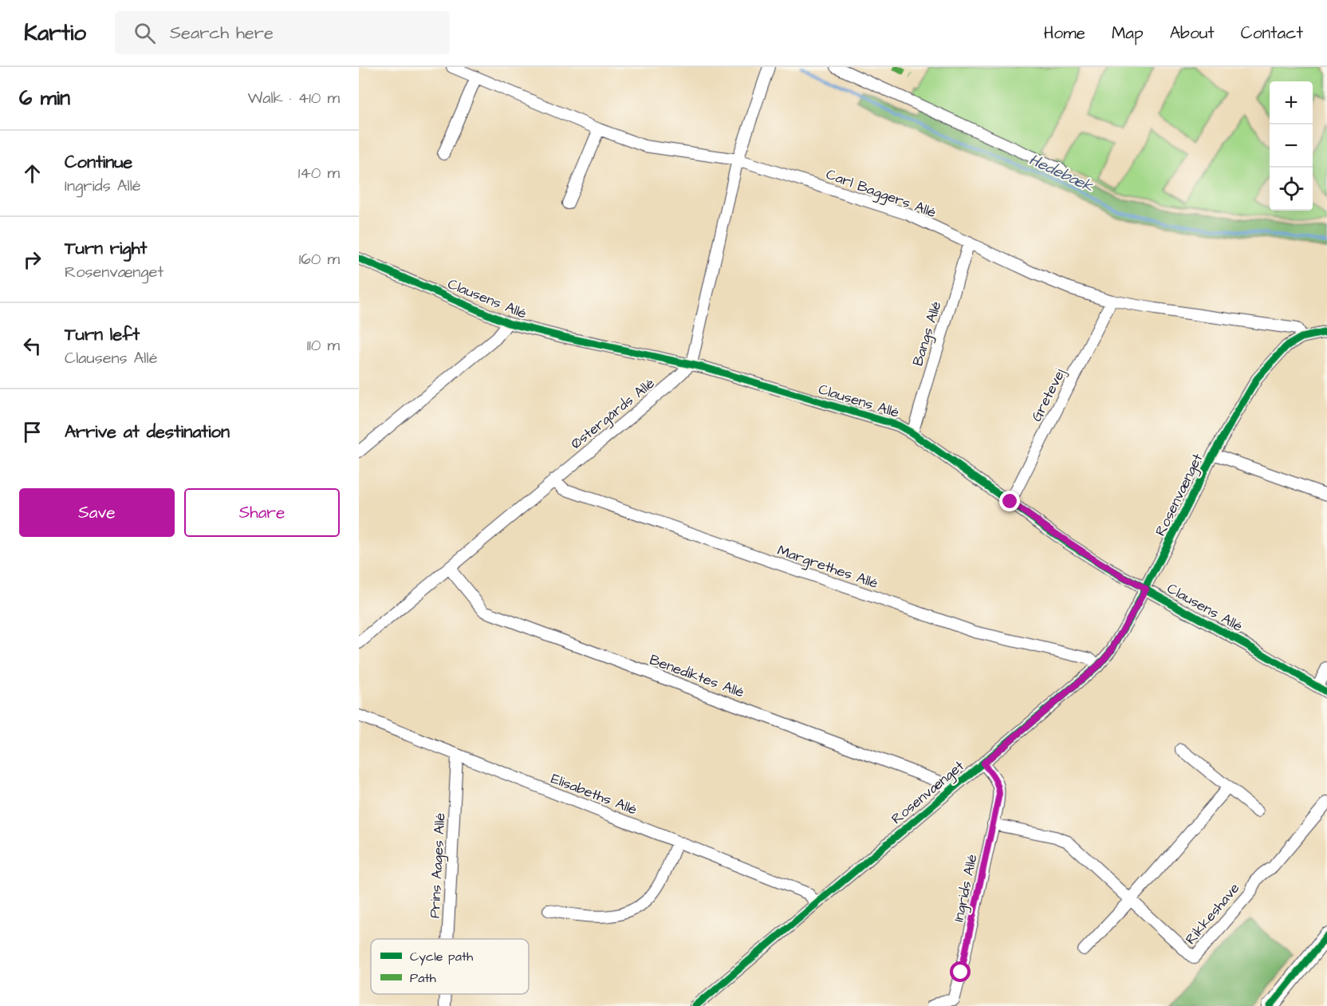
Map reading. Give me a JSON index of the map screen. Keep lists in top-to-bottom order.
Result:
{
  "streets": {
    "street": [
      "Carl Baggers Allé",
      "Clausens Allé",
      "Bangs Allé",
      "Gretevej",
      "Østergårds Allé",
      "Rosenvænget",
      "Margrethes Allé",
      "Benediktes Allé",
      "Elisabeths Allé",
      "Prins Aages Allé",
      "Ingrids Allé",
      "Rikkeshave"
    ]
  },
  "crossings": [
    ["Carl Baggers Allé", "Bangs Allé"],
    ["Carl Baggers Allé", "Gretevej"],
    ["Carl Baggers Allé", "Rosenvænget"],
    ["Clausens Allé", "Bangs Allé"],
    ["Clausens Allé", "Gretevej"],
    ["Clausens Allé", "Østergårds Allé"],
    ["Clausens Allé", "Rosenvænget"],
    ["Østergårds Allé", "Margrethes Allé"],
    ["Østergårds Allé", "Benediktes Allé"],
    ["Rosenvænget", "Margrethes Allé"],
    ["Rosenvænget", "Benediktes Allé"],
    ["Rosenvænget", "Elisabeths Allé"],
    ["Rosenvænget", "Ingrids Allé"],
    ["Elisabeths Allé", "Prins Aages Allé"],
    ["Ingrids Allé", "Rikkeshave"]
  ],
  "water": ["Hedebæk"],
  "legend": ["Cycle path", "Path"],
  "page": {
    "header": "Kartio",
    "search": "Search here",
    "nav": [
      "Home",
      "Map",
      "About",
      "Contact"
    ],
    "heading": ["6 min", "Walk · 410 m"],
    "map_buttons": ["+", "−"],
    "list": [
      ["Continue", "Ingrids Allé", "140 m"],
      ["Turn right", "Rosenvænget", "160 m"],
      ["Turn left", "Clausens Allé", "110 m"],
      "Arrive at destination"
    ],
    "buttons": ["Save", "Share"]
  }
}
